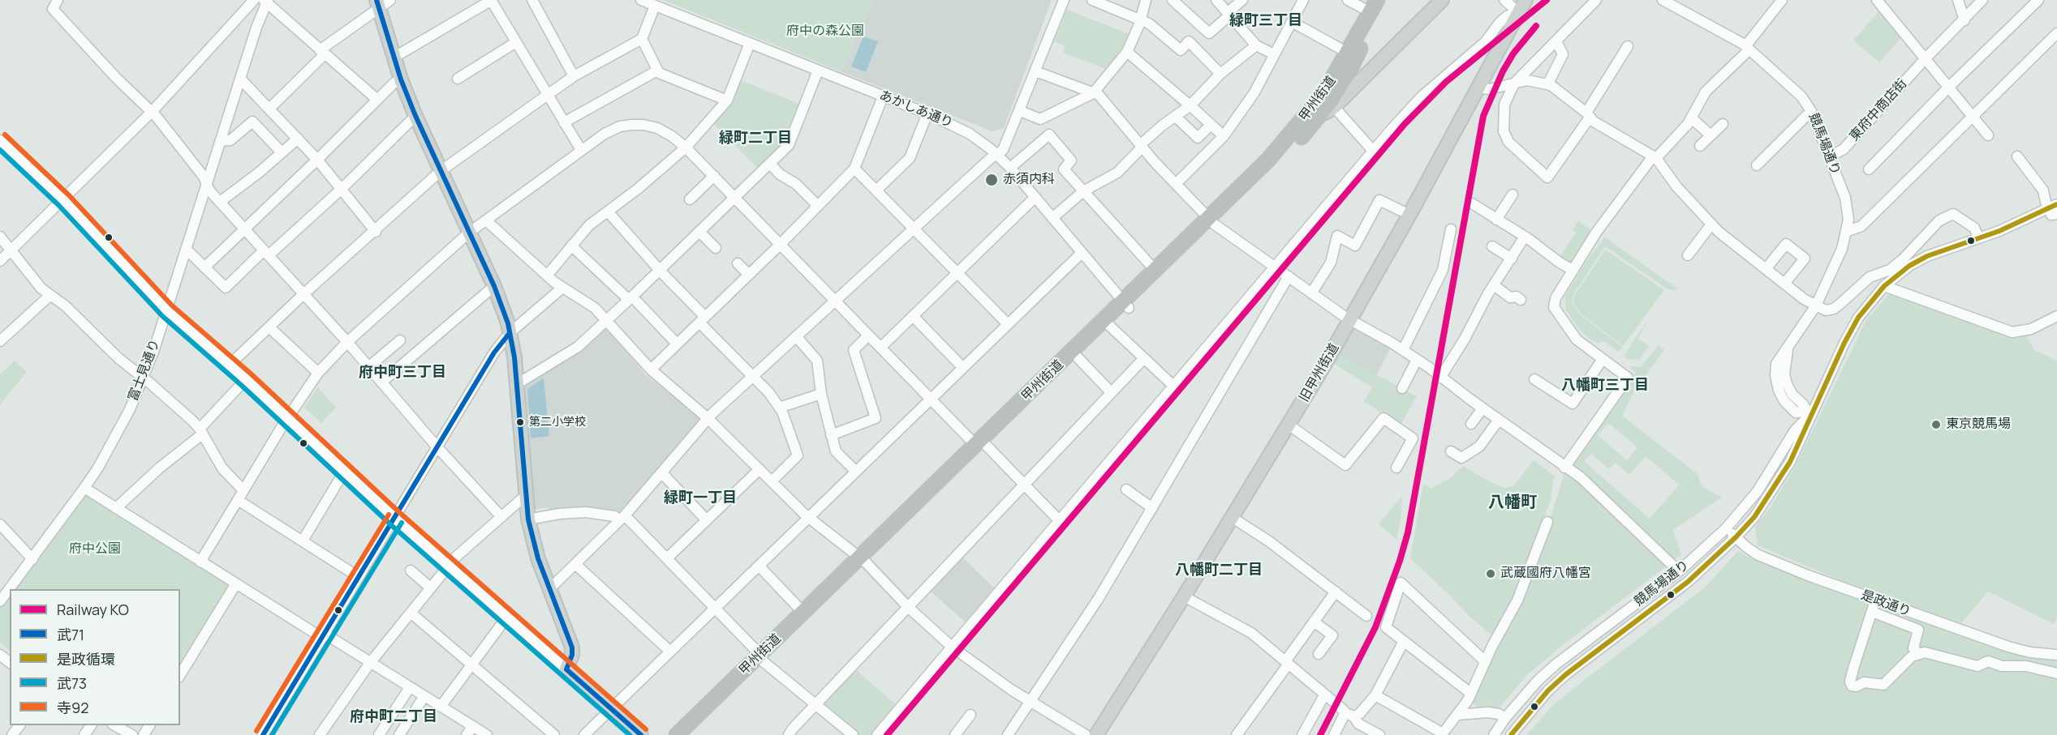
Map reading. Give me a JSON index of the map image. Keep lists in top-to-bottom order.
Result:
{
  "streets": {
    "highway": ["甲州街道"],
    "main road": ["旧甲州街道"],
    "street": [
      "あかしあ通り",
      "東府中商店街",
      "競馬場通り",
      "富士見通り",
      "是政通り"
    ]
  },
  "crossings": [
    ["甲州街道", "あかしあ通り"],
    ["東府中商店街", "競馬場通り"],
    ["競馬場通り", "是政通り"]
  ],
  "districts": [
    "緑町三丁目",
    "緑町二丁目",
    "府中町三丁目",
    "八幡町三丁目",
    "緑町一丁目",
    "八幡町",
    "八幡町二丁目",
    "府中町二丁目"
  ],
  "parks": ["府中の森公園", "府中公園"],
  "places": [
    "赤須内科",
    "第二小学校",
    "東京競馬場",
    "武蔵國府八幡宮"
  ],
  "lines": [
    "rail line KO",
    "transit line 武71",
    "transit line 寺92",
    "transit line 武73",
    "transit line 是政循環"
  ],
  "legend": [
    "Railway KO",
    "武71",
    "是政循環",
    "武73",
    "寺92"
  ]
}
